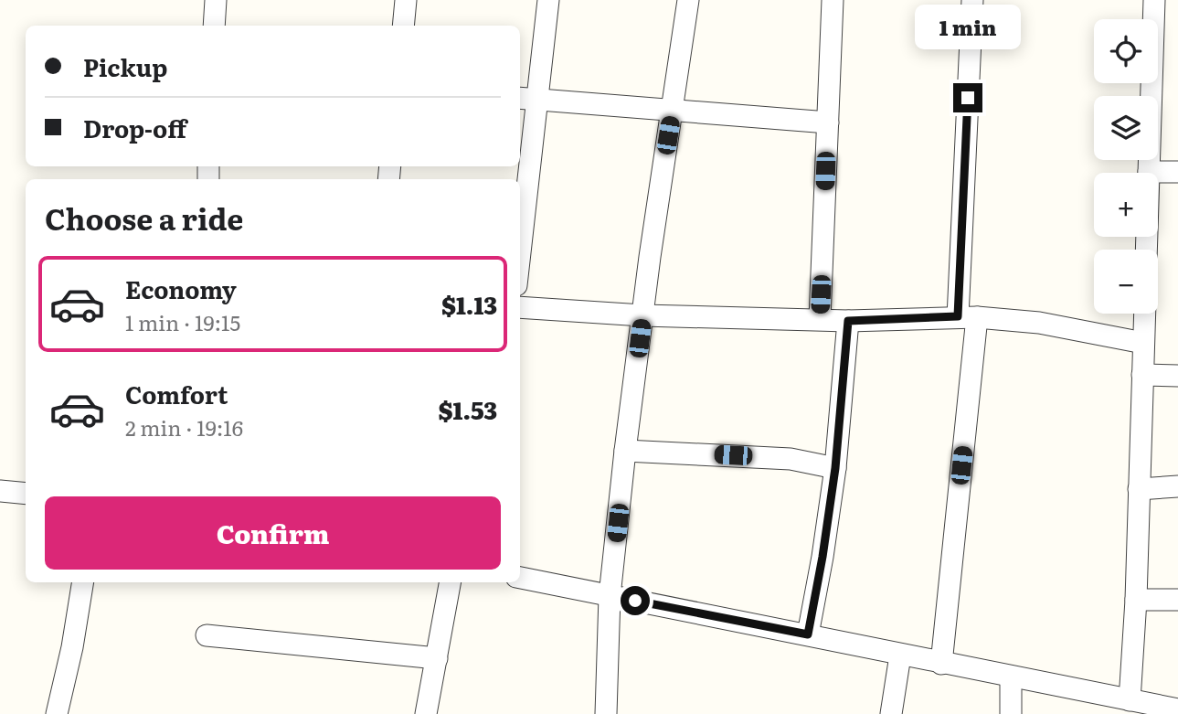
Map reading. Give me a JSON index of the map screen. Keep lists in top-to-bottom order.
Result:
{
  "page": {
    "bubble": "1 min",
    "map_buttons": ["+", "−"],
    "banner": ["Pickup", "Drop-off"],
    "heading": "Choose a ride",
    "list": [
      {
        "name": "Economy",
        "note": "1 min · 19:15",
        "value": "$1.13"
      },
      {
        "name": "Comfort",
        "note": "2 min · 19:16",
        "value": "$1.53"
      }
    ],
    "buttons": "Confirm"
  }
}
